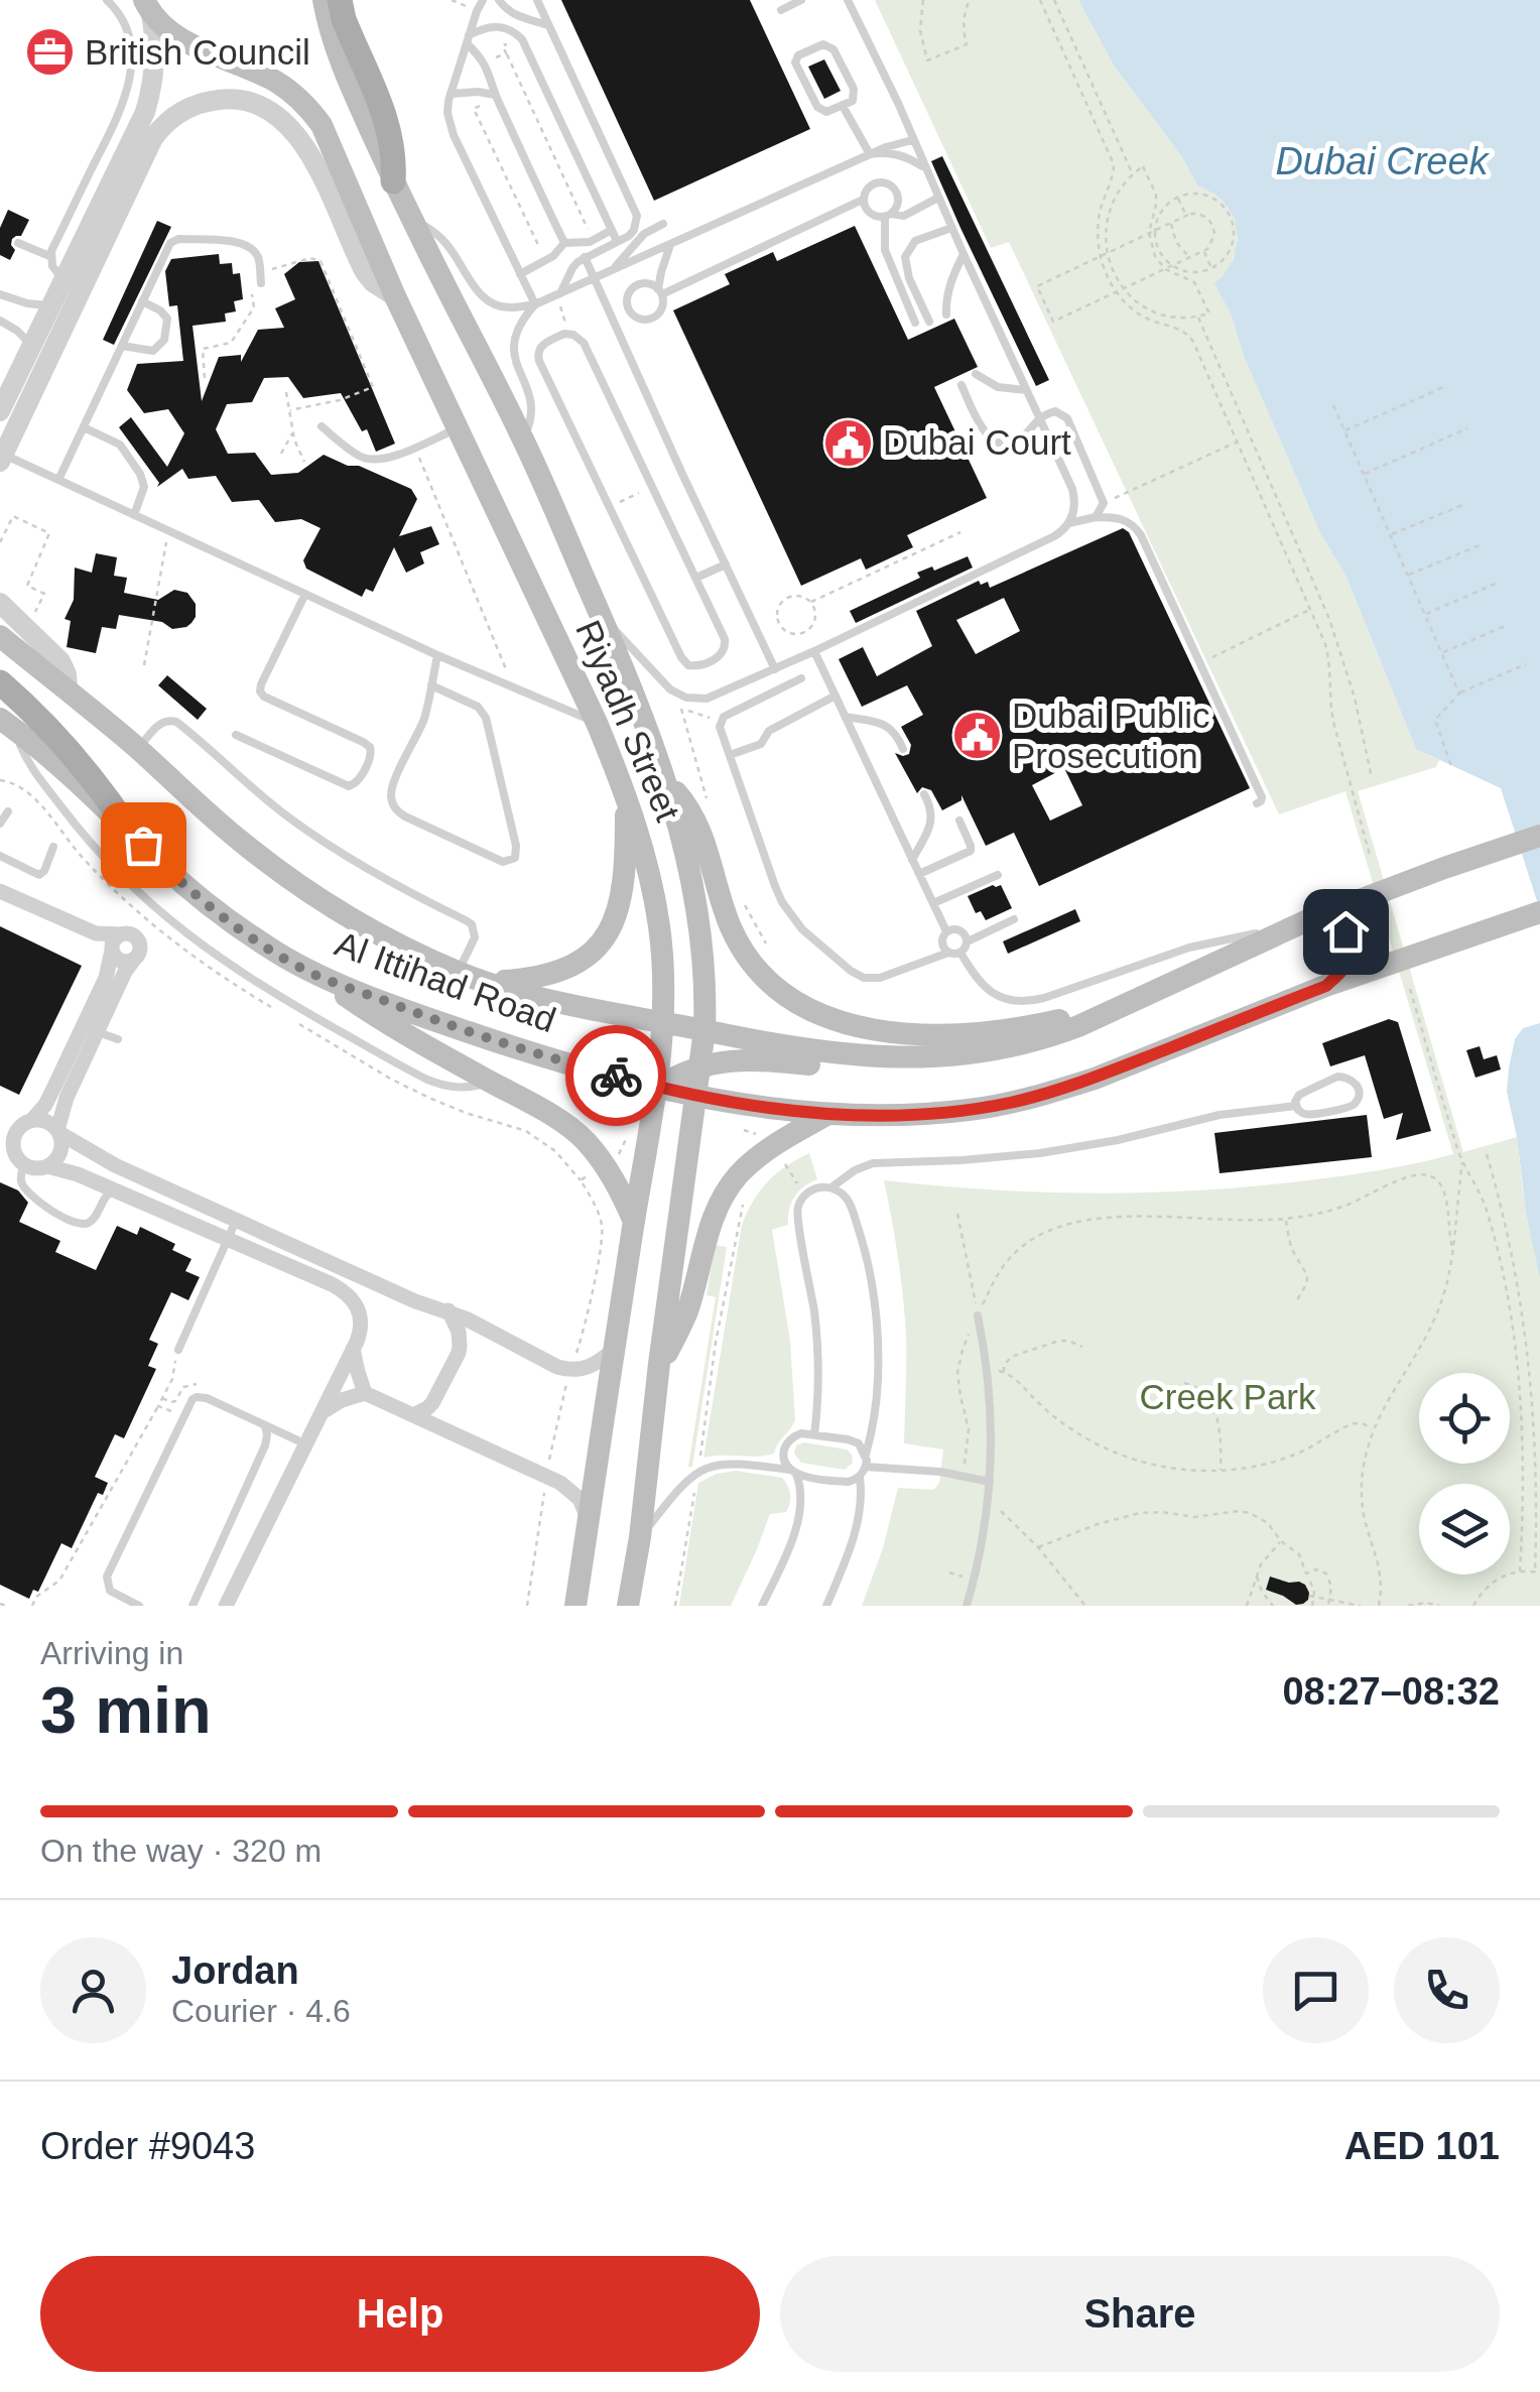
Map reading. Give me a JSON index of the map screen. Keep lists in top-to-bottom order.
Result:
{
  "streets": {
    "main road": ["Riyadh Street", "Al Ittihad Road"]
  },
  "crossings": [
    ["Riyadh Street", "Al Ittihad Road"]
  ],
  "water": ["Dubai Creek"],
  "parks": ["Creek Park"],
  "places": {
    "office": ["British Council"],
    "public building": ["Dubai Court", "Dubai Public Prosecution"]
  },
  "page": {
    "heading": ["3 min", "Arriving in", "08:27–08:32"],
    "panel": [
      "Jordan",
      "Courier · 4.6",
      "Order #9043",
      "AED 101"
    ],
    "bar": "On the way · 320 m",
    "buttons": ["Help", "Share"]
  }
}
